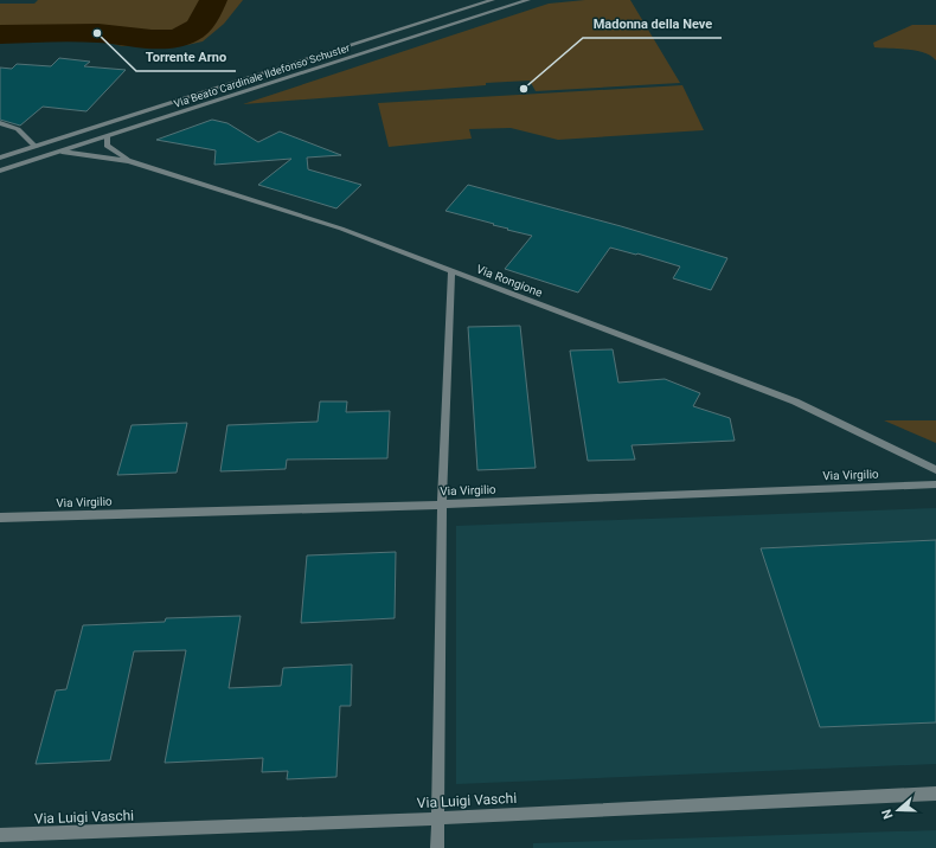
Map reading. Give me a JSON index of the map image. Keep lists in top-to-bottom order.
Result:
{
  "streets": {
    "street": [
      "Via Beato Cardinale Ildefonso Schuster",
      "Via Rongione",
      "Via Virgilio",
      "Via Luigi Vaschi"
    ]
  },
  "crossings": [
    ["Via Beato Cardinale Ildefonso Schuster", "Via Rongione"]
  ],
  "places": ["Torrente Arno", "Madonna della Neve"],
  "north": "left"
}
